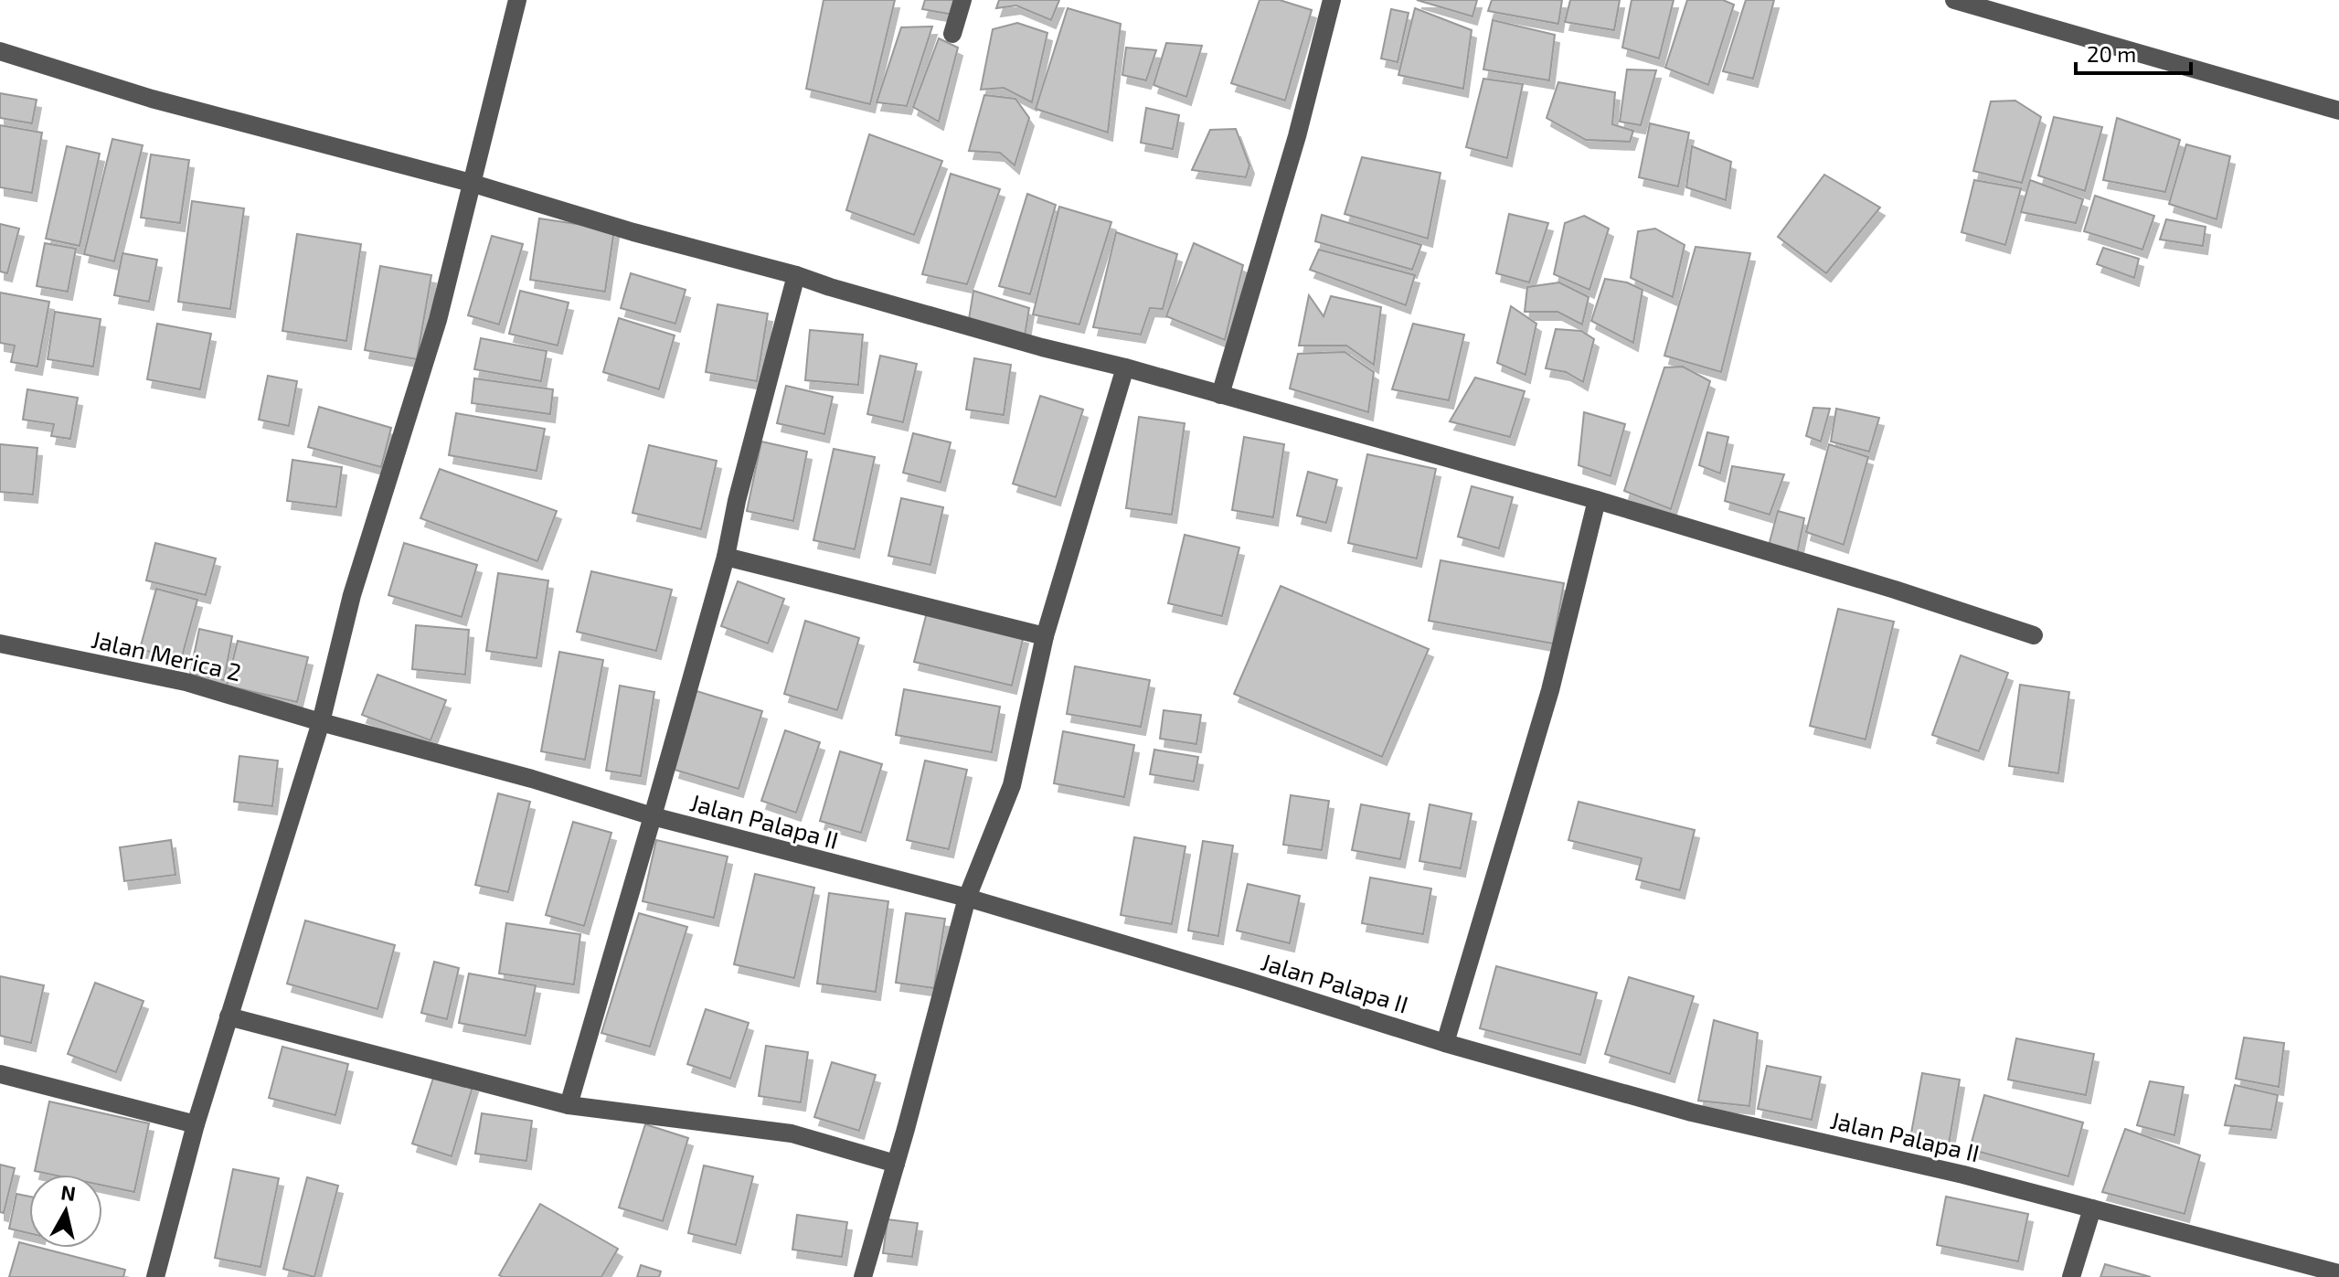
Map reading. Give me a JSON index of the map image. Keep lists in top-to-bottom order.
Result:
{
  "streets": {
    "street": ["Jalan Merica 2", "Jalan Palapa II"]
  },
  "crossings": [
    ["Jalan Merica 2", "Jalan Palapa II"]
  ],
  "scale_bar": "20 m",
  "north": "top"
}
